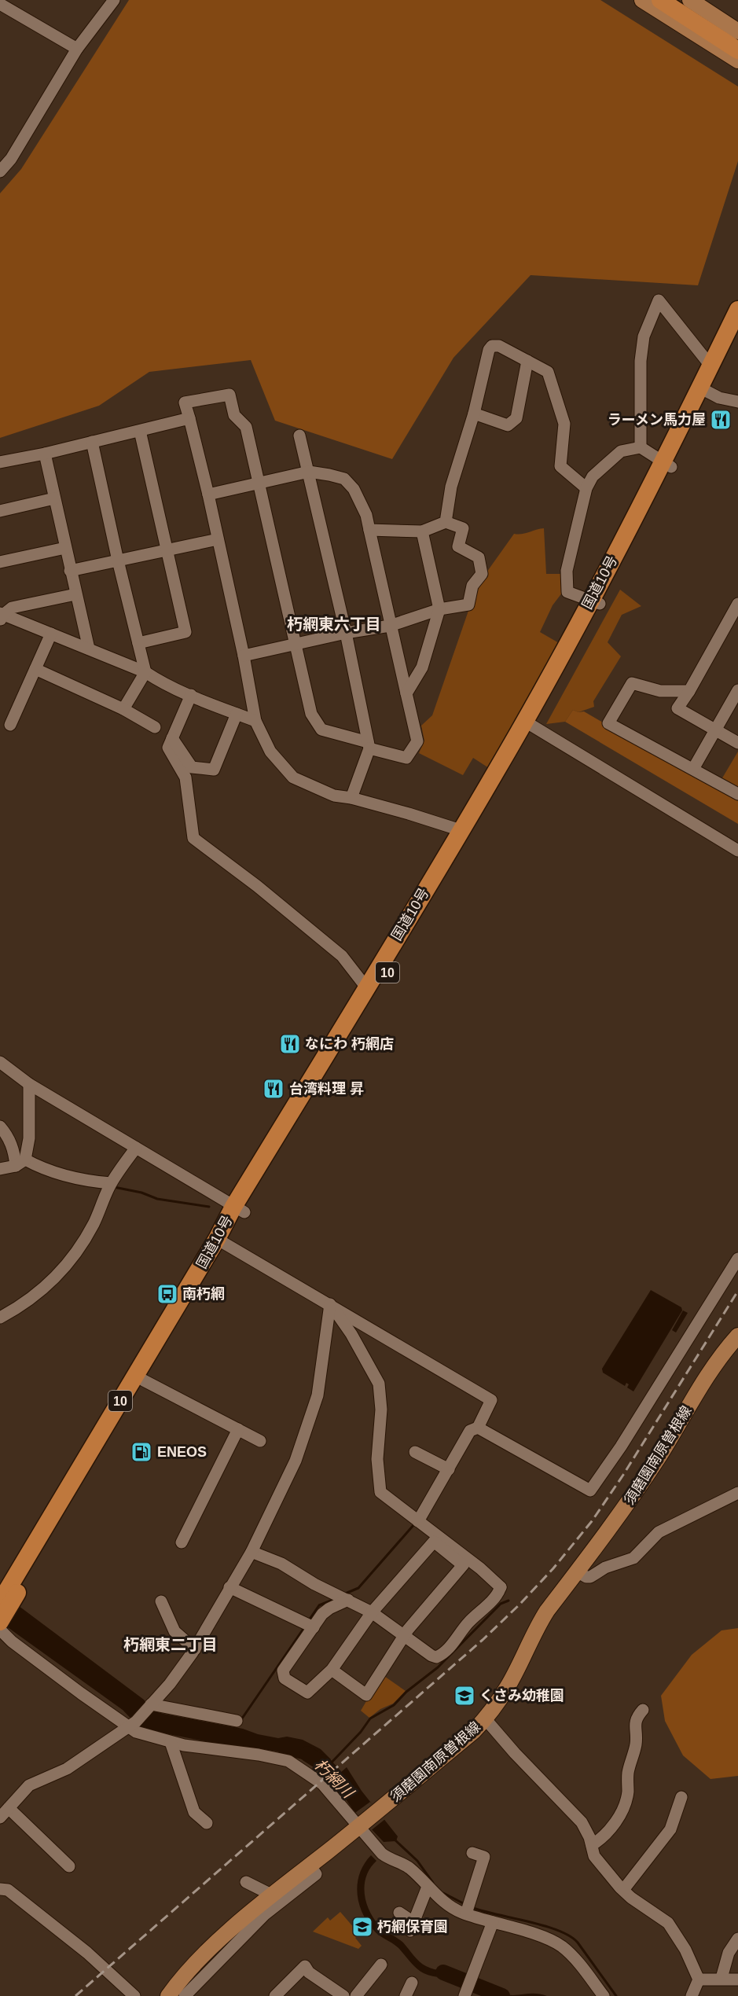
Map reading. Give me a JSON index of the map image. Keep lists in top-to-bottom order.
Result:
{
  "streets": {
    "highway": ["国道10号", "10"],
    "main road": ["須磨園南原曽根線"]
  },
  "districts": ["朽網東六丁目", "朽網東二丁目"],
  "water": ["朽網川"],
  "places": {
    "restaurant": ["ラーメン馬力屋", "なにわ 朽網店", "台湾料理 昇"],
    "bus stop": ["南朽網"],
    "fuel station": ["ENEOS"],
    "school or university": ["くさみ幼稚園", "朽網保育園"]
  }
}
